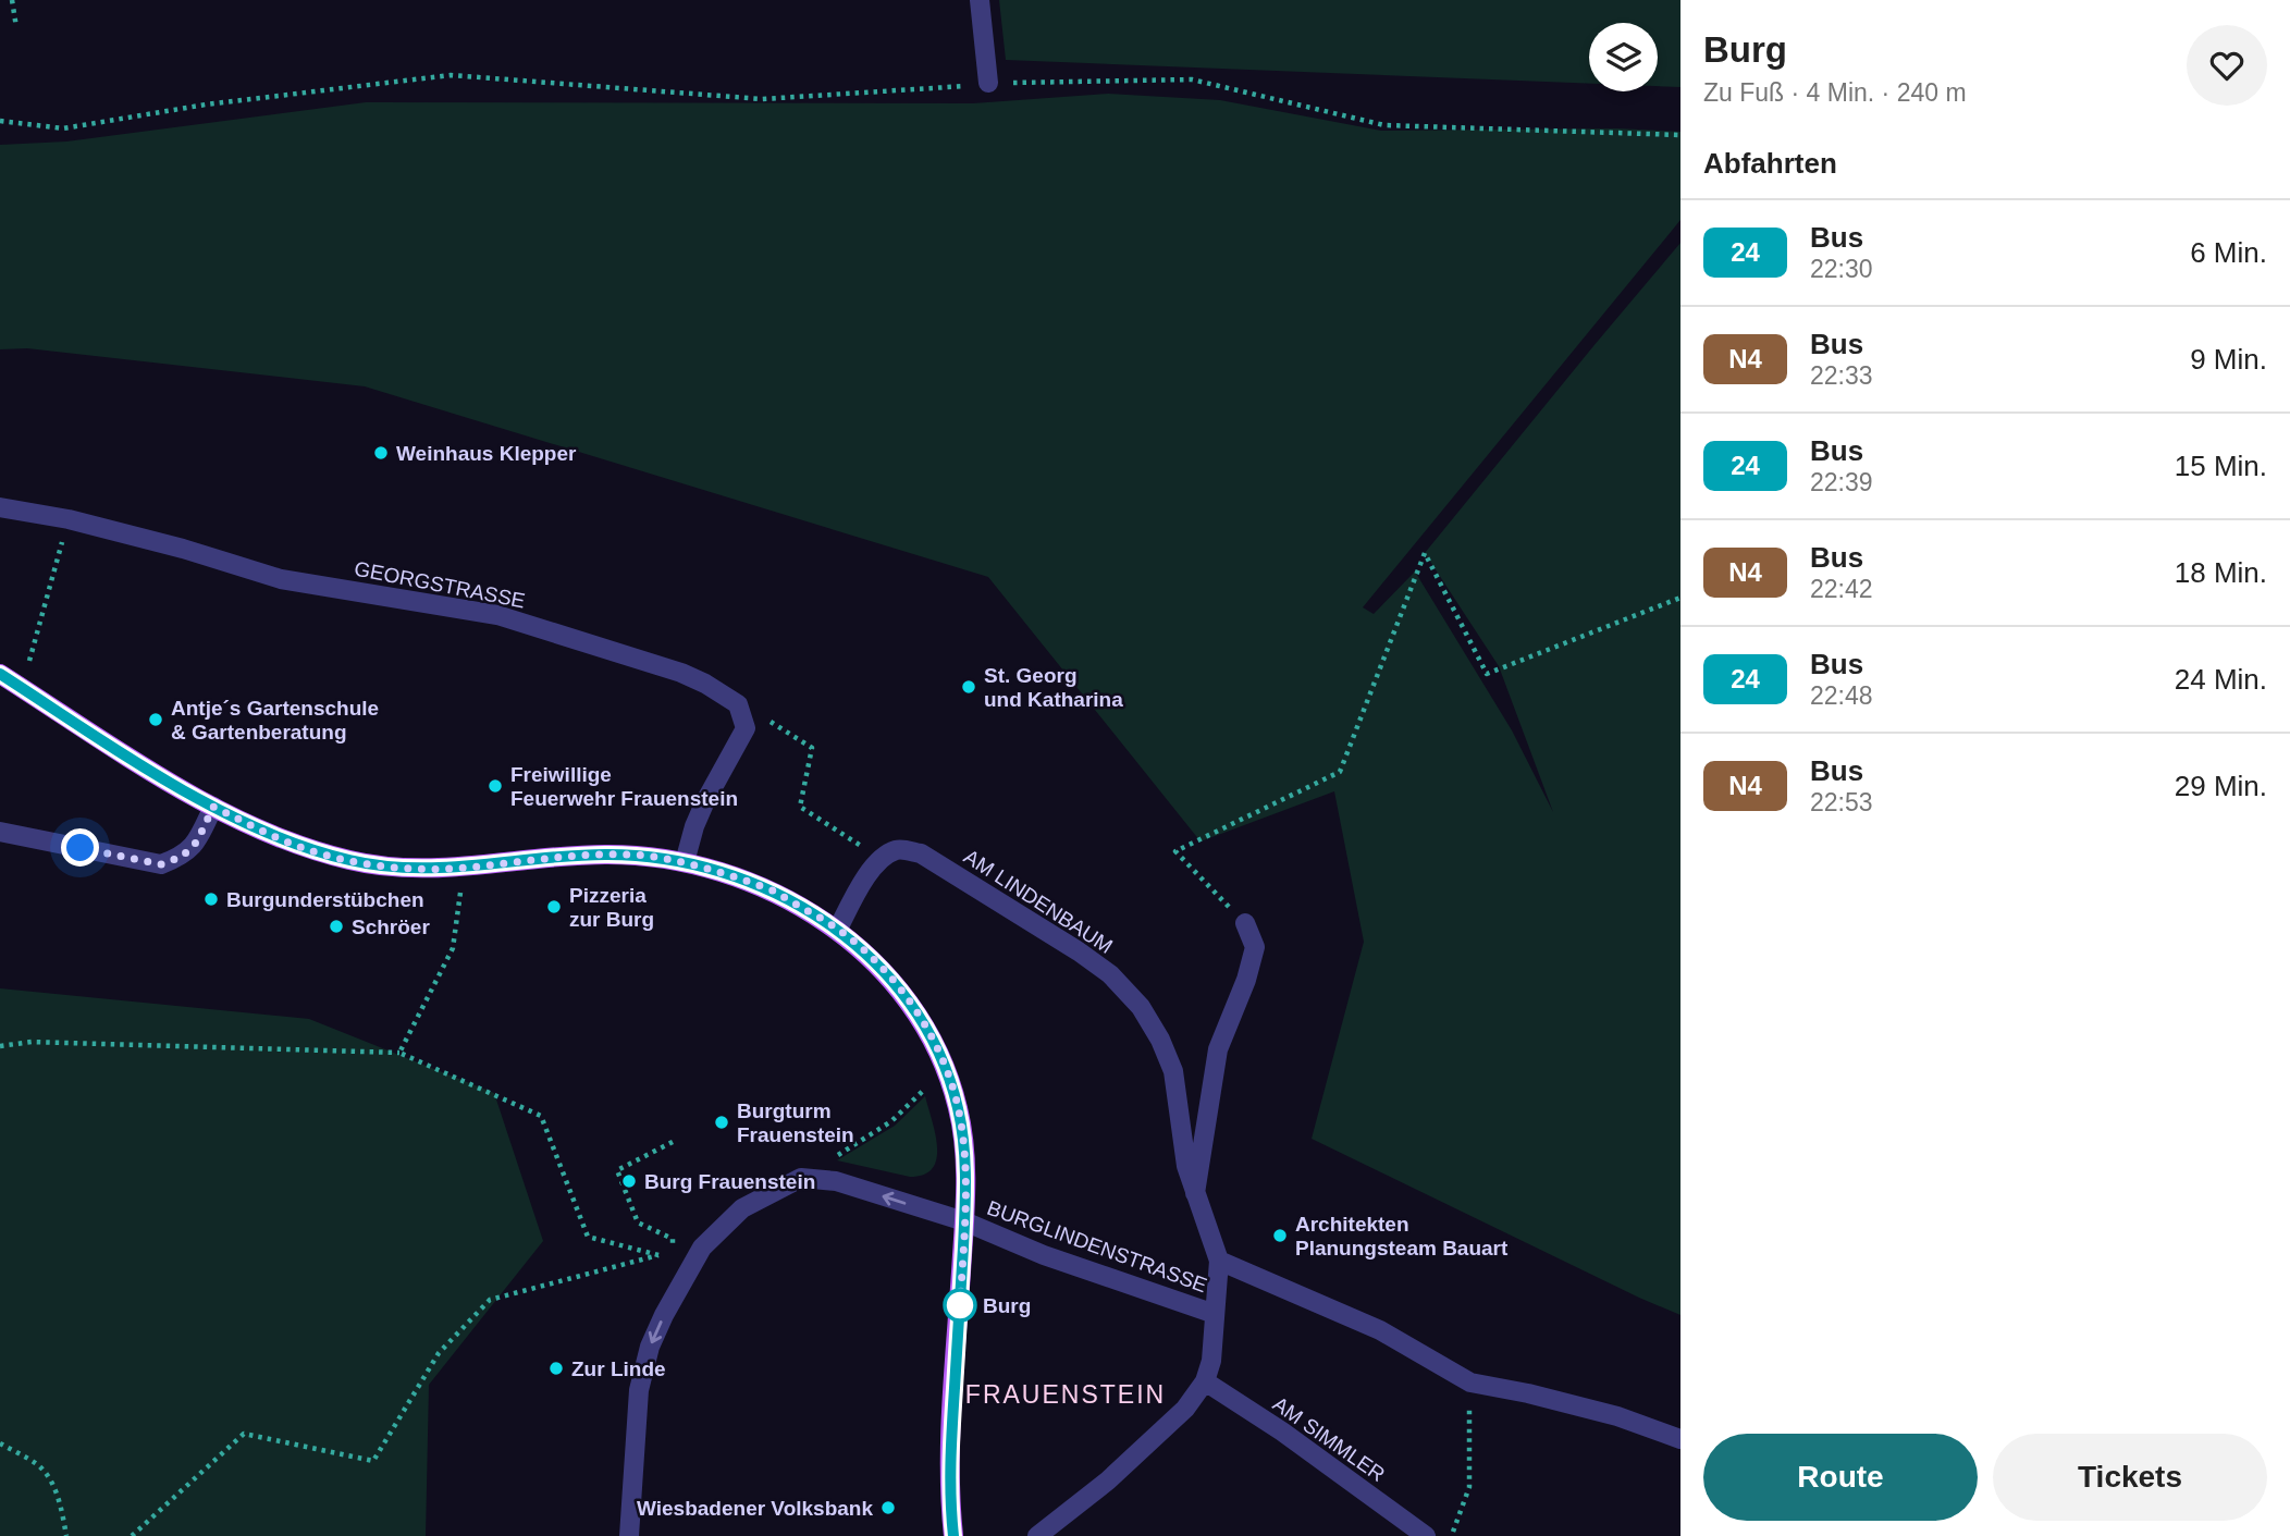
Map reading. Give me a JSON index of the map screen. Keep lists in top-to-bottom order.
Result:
{
  "streets": {
    "street": [
      "GEORGSTRASSE",
      "AM LINDENBAUM",
      "BURGLINDENSTRASSE",
      "AM SIMMLER"
    ]
  },
  "crossings": [
    ["AM LINDENBAUM", "BURGLINDENSTRASSE"],
    ["AM LINDENBAUM", "AM SIMMLER"]
  ],
  "one_way": ["BURGLINDENSTRASSE"],
  "districts": ["FRAUENSTEIN"],
  "places": [
    "Weinhaus Klepper",
    "St. Georg und Katharina",
    "Antje´s Gartenschule & Gartenberatung",
    "Freiwillige Feuerwehr Frauenstein",
    "Burgunderstübchen",
    "Pizzeria zur Burg",
    "Schröer",
    "Burgturm Frauenstein",
    "Burg Frauenstein",
    "Architekten Planungsteam Bauart",
    "Burg",
    "Zur Linde",
    "Wiesbadener Volksbank"
  ],
  "lines": ["bus line 24"],
  "page": {
    "heading": [
      ["Burg", "Zu Fuß · 4 Min. · 240 m"],
      "Abfahrten"
    ],
    "list": [
      {
        "mark": "24",
        "name": "Bus",
        "note": "22:30",
        "value": "6 Min."
      },
      {
        "mark": "N4",
        "name": "Bus",
        "note": "22:33",
        "value": "9 Min."
      },
      {
        "mark": "24",
        "name": "Bus",
        "note": "22:39",
        "value": "15 Min."
      },
      {
        "mark": "N4",
        "name": "Bus",
        "note": "22:42",
        "value": "18 Min."
      },
      {
        "mark": "24",
        "name": "Bus",
        "note": "22:48",
        "value": "24 Min."
      },
      {
        "mark": "N4",
        "name": "Bus",
        "note": "22:53",
        "value": "29 Min."
      }
    ],
    "buttons": ["Route", "Tickets"]
  }
}
